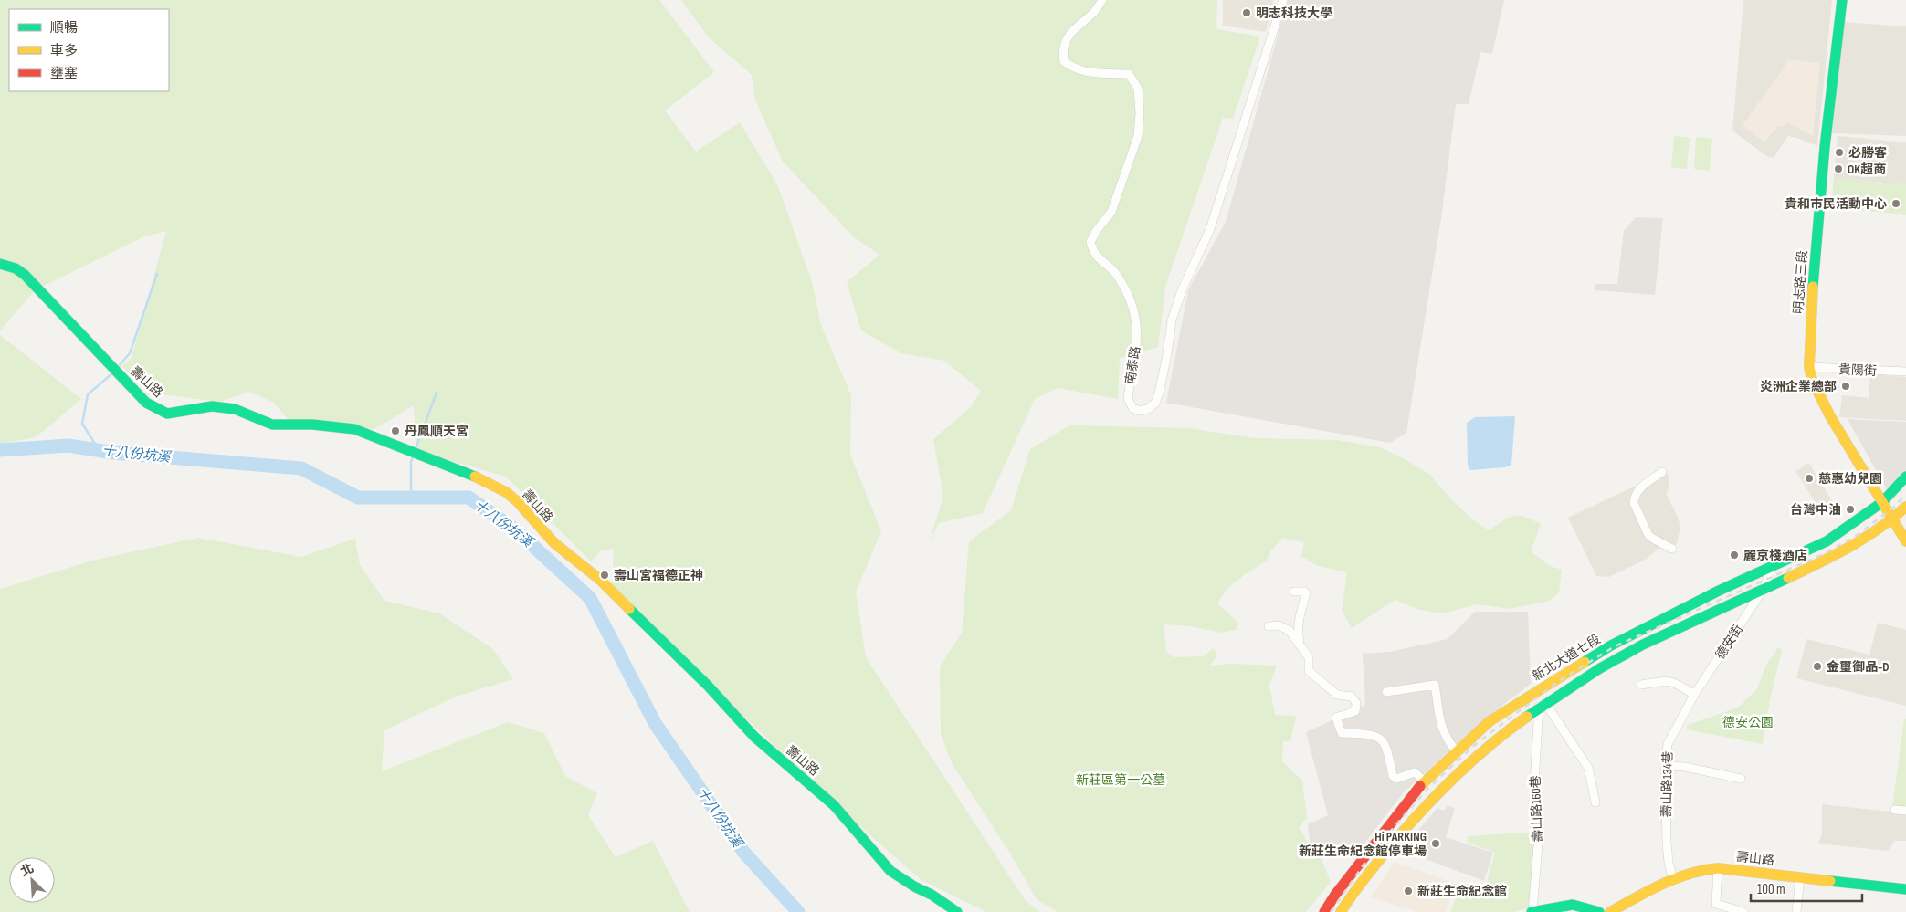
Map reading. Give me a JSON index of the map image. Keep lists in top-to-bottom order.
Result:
{
  "streets": {
    "main road": ["明志路三段", "壽山路", "新北大道七段"],
    "street": [
      "南泰路",
      "貴陽街",
      "德安街",
      "壽山路134巷",
      "壽山路160巷"
    ]
  },
  "crossings": [
    ["明志路三段", "貴陽街"],
    ["明志路三段", "新北大道七段"],
    ["壽山路", "壽山路134巷"],
    ["德安街", "新北大道七段"],
    ["德安街", "壽山路134巷"]
  ],
  "water": ["十八份坑溪"],
  "parks": ["德安公園", "新莊區第一公墓"],
  "places": [
    "明志科技大學",
    "必勝客",
    "OK超商",
    "貴和市民活動中心",
    "炎洲企業總部",
    "丹鳳順天宮",
    "慈惠幼兒園",
    "台灣中油",
    "麗京棧酒店",
    "壽山宮福德正神",
    "金璽御品-D",
    "Hi PARKING 新莊生命紀念館停車場",
    "新莊生命紀念館"
  ],
  "legend": ["順暢", "車多", "壅塞"],
  "scale_bar": "100 m",
  "north": "top left"
}
